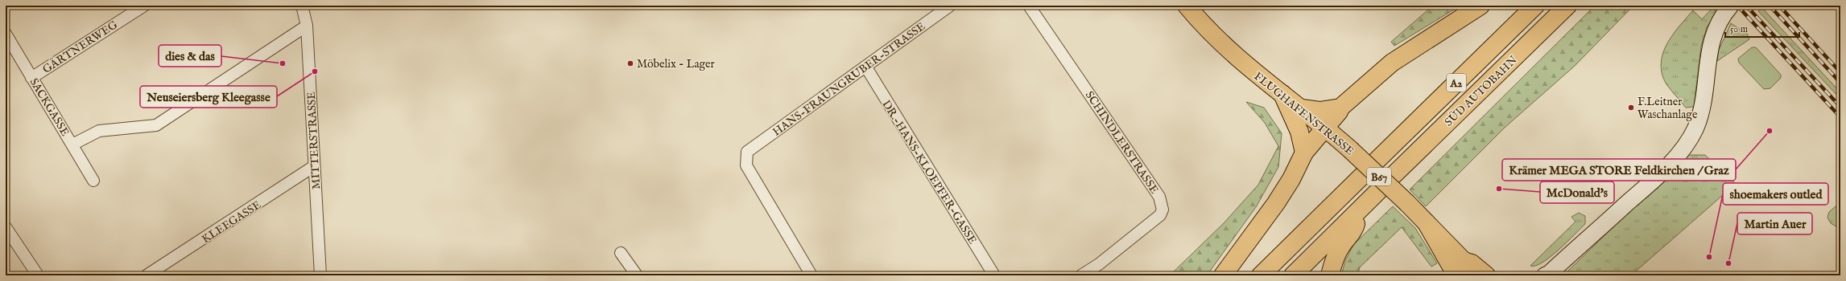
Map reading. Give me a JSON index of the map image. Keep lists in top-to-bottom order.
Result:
{
  "streets": {
    "main road": [
      "A2",
      "SÜD AUTOBAHN",
      "FLUGHAFENSTRASSE",
      "B67"
    ],
    "street": [
      "GÄRTNERWEG",
      "HANS-FRAUNGRUBER-STRASSE",
      "SACKGASSE",
      "MITTERSTRASSE",
      "SCHINDLERSTRASSE",
      "DR.-HANS-KLOEPFER-GASSE",
      "KLEEGASSE"
    ]
  },
  "crossings": [
    ["GÄRTNERWEG", "SACKGASSE"],
    ["HANS-FRAUNGRUBER-STRASSE", "DR.-HANS-KLOEPFER-GASSE"],
    ["MITTERSTRASSE", "KLEEGASSE"]
  ],
  "places": [
    "dies & das",
    "Möbelix - Lager",
    "Neuseiersberg Kleegasse",
    "F.Leitner Waschanlage",
    "Krämer MEGA STORE Feldkirchen / Graz",
    "McDonald's",
    "shoemakers outled",
    "Martin Auer"
  ],
  "scale_bar": "50 m"
}
